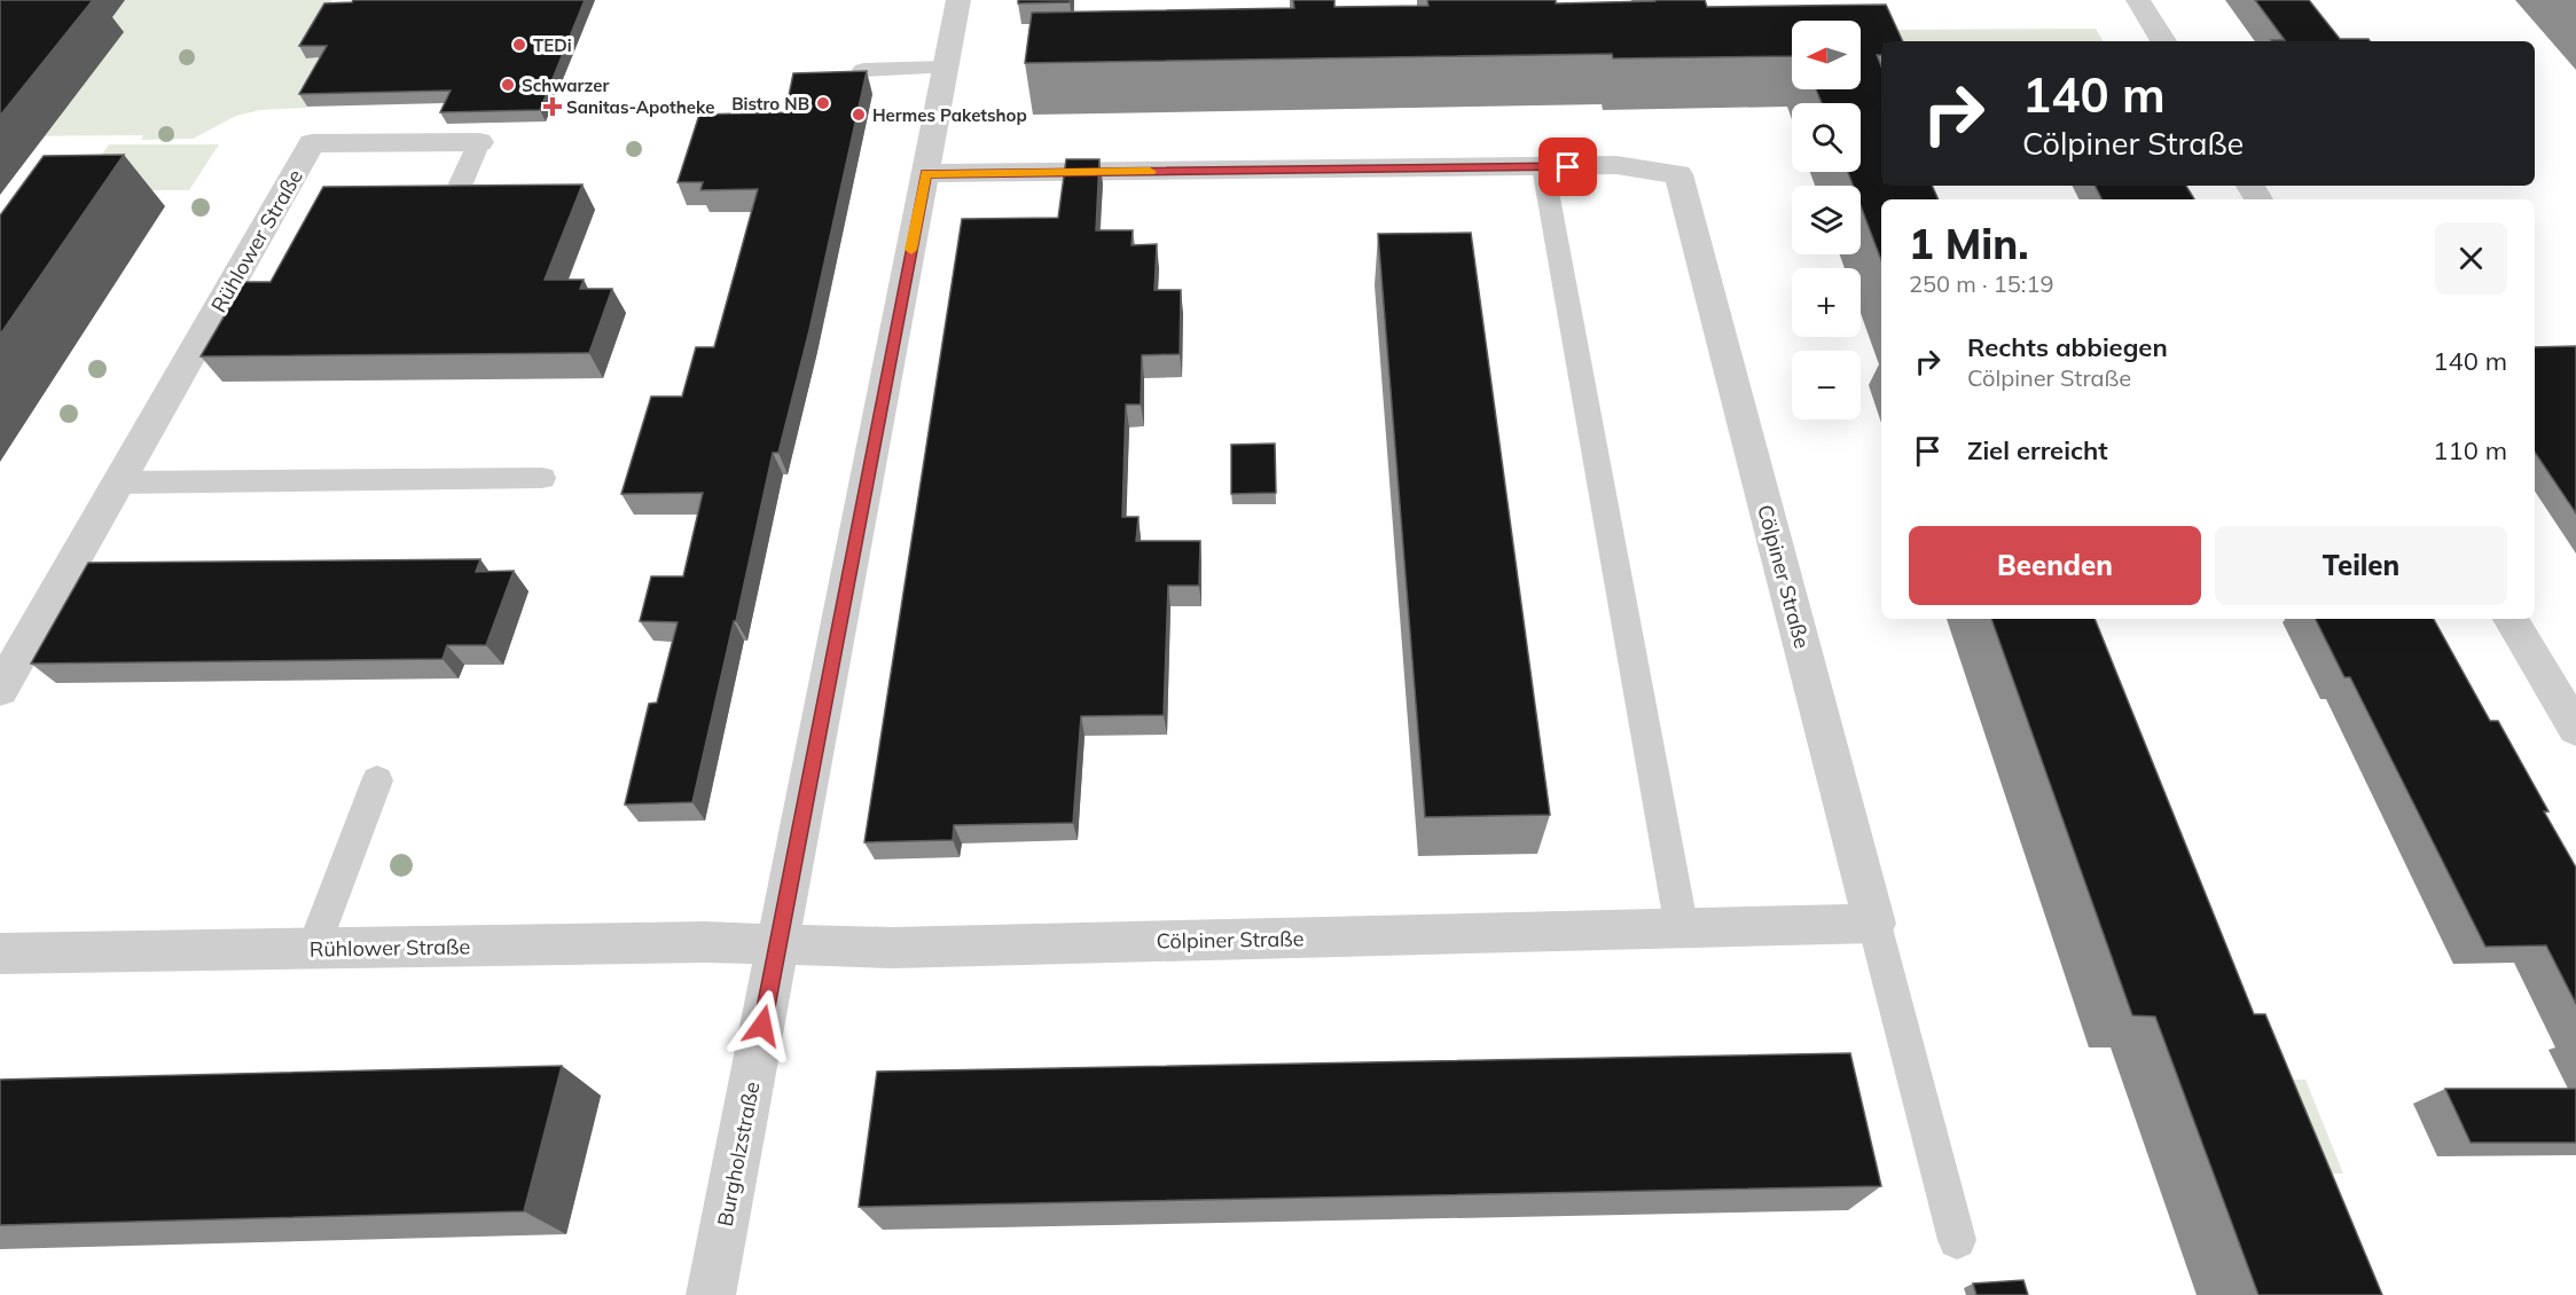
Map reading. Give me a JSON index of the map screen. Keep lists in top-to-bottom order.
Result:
{
  "streets": {
    "street": ["Rühlower Straße", "Cölpiner Straße", "Burgholzstraße"]
  },
  "crossings": [
    ["Rühlower Straße", "Cölpiner Straße"],
    ["Rühlower Straße", "Burgholzstraße"],
    ["Cölpiner Straße", "Burgholzstraße"]
  ],
  "places": {
    "other": [
      "TEDi",
      "Schwarzer",
      "Bistro NB",
      "Hermes Paketshop"
    ],
    "health": ["Sanitas-Apotheke"]
  },
  "north": "left",
  "page": {
    "map_buttons": ["+", "−"],
    "turn": ["140 m", "Cölpiner Straße"],
    "heading": ["1 Min.", "250 m · 15:19"],
    "list": [
      {
        "name": "Rechts abbiegen",
        "note": "Cölpiner Straße",
        "value": "140 m"
      },
      {
        "name": "Ziel erreicht",
        "value": "110 m"
      }
    ],
    "buttons": ["Beenden", "Teilen"]
  }
}
